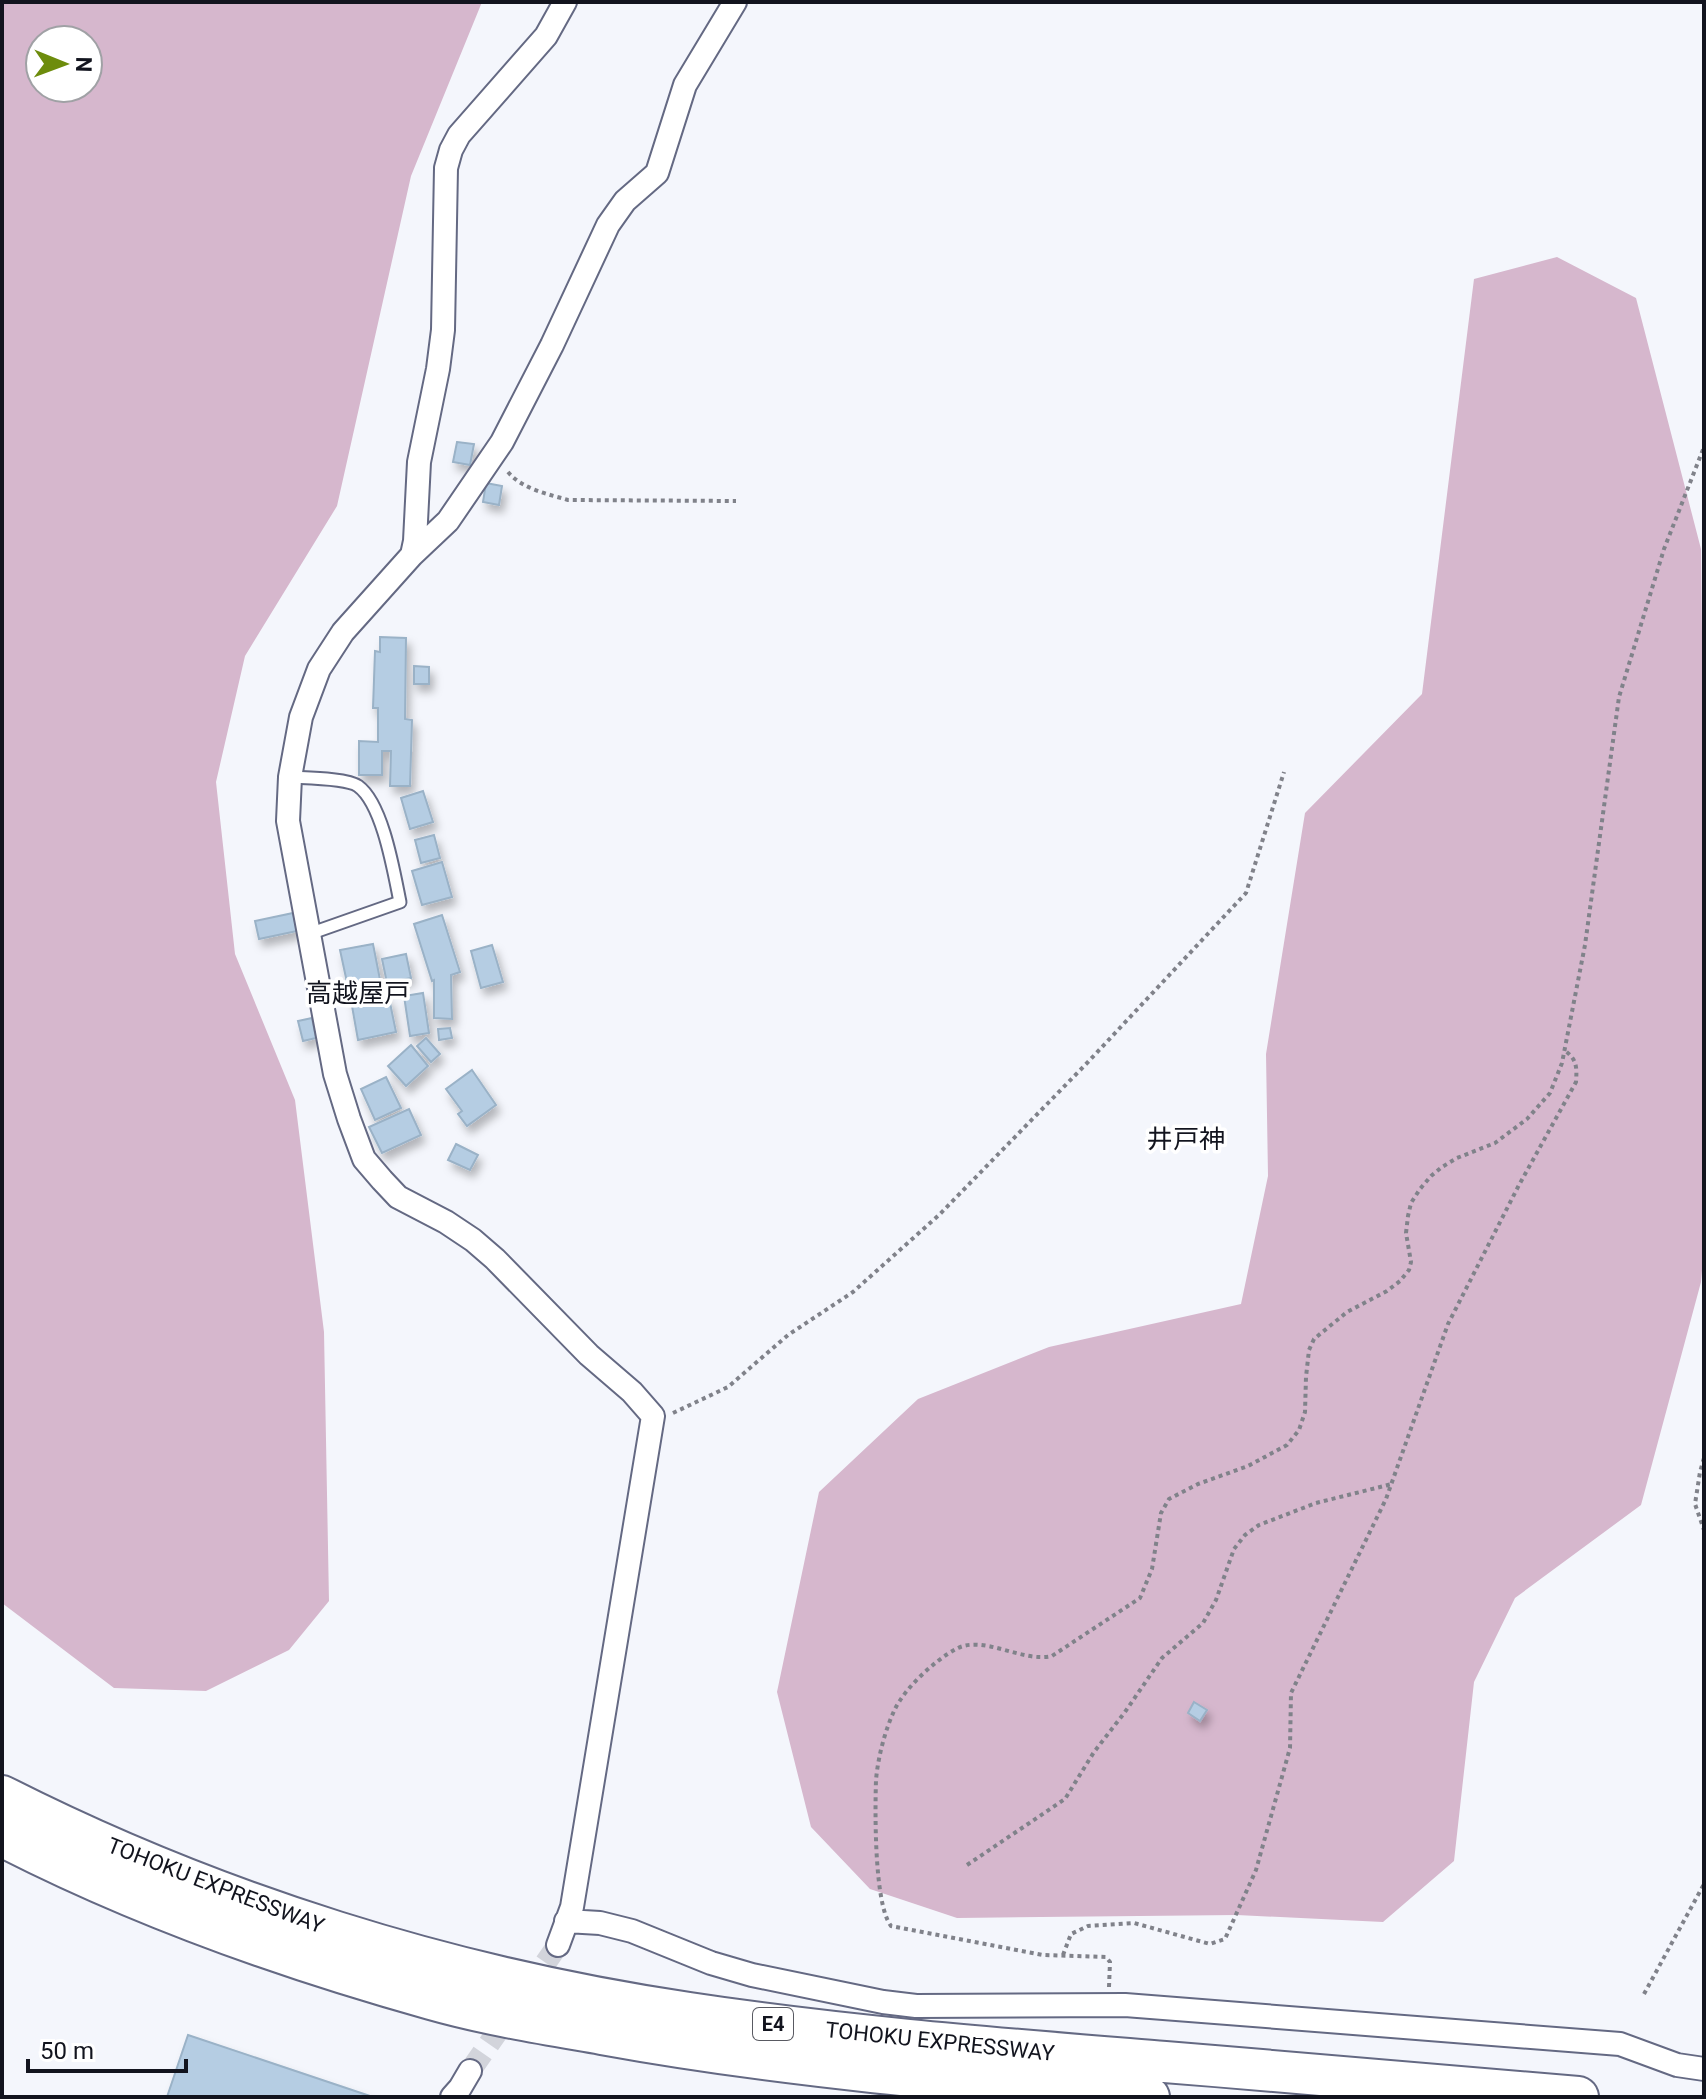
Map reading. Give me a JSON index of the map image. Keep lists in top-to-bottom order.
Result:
{
  "streets": {
    "highway": ["TOHOKU EXPRESSWAY", "E4"]
  },
  "districts": ["高越屋戸", "井戸神"],
  "scale_bar": "50 m",
  "north": "right"
}
